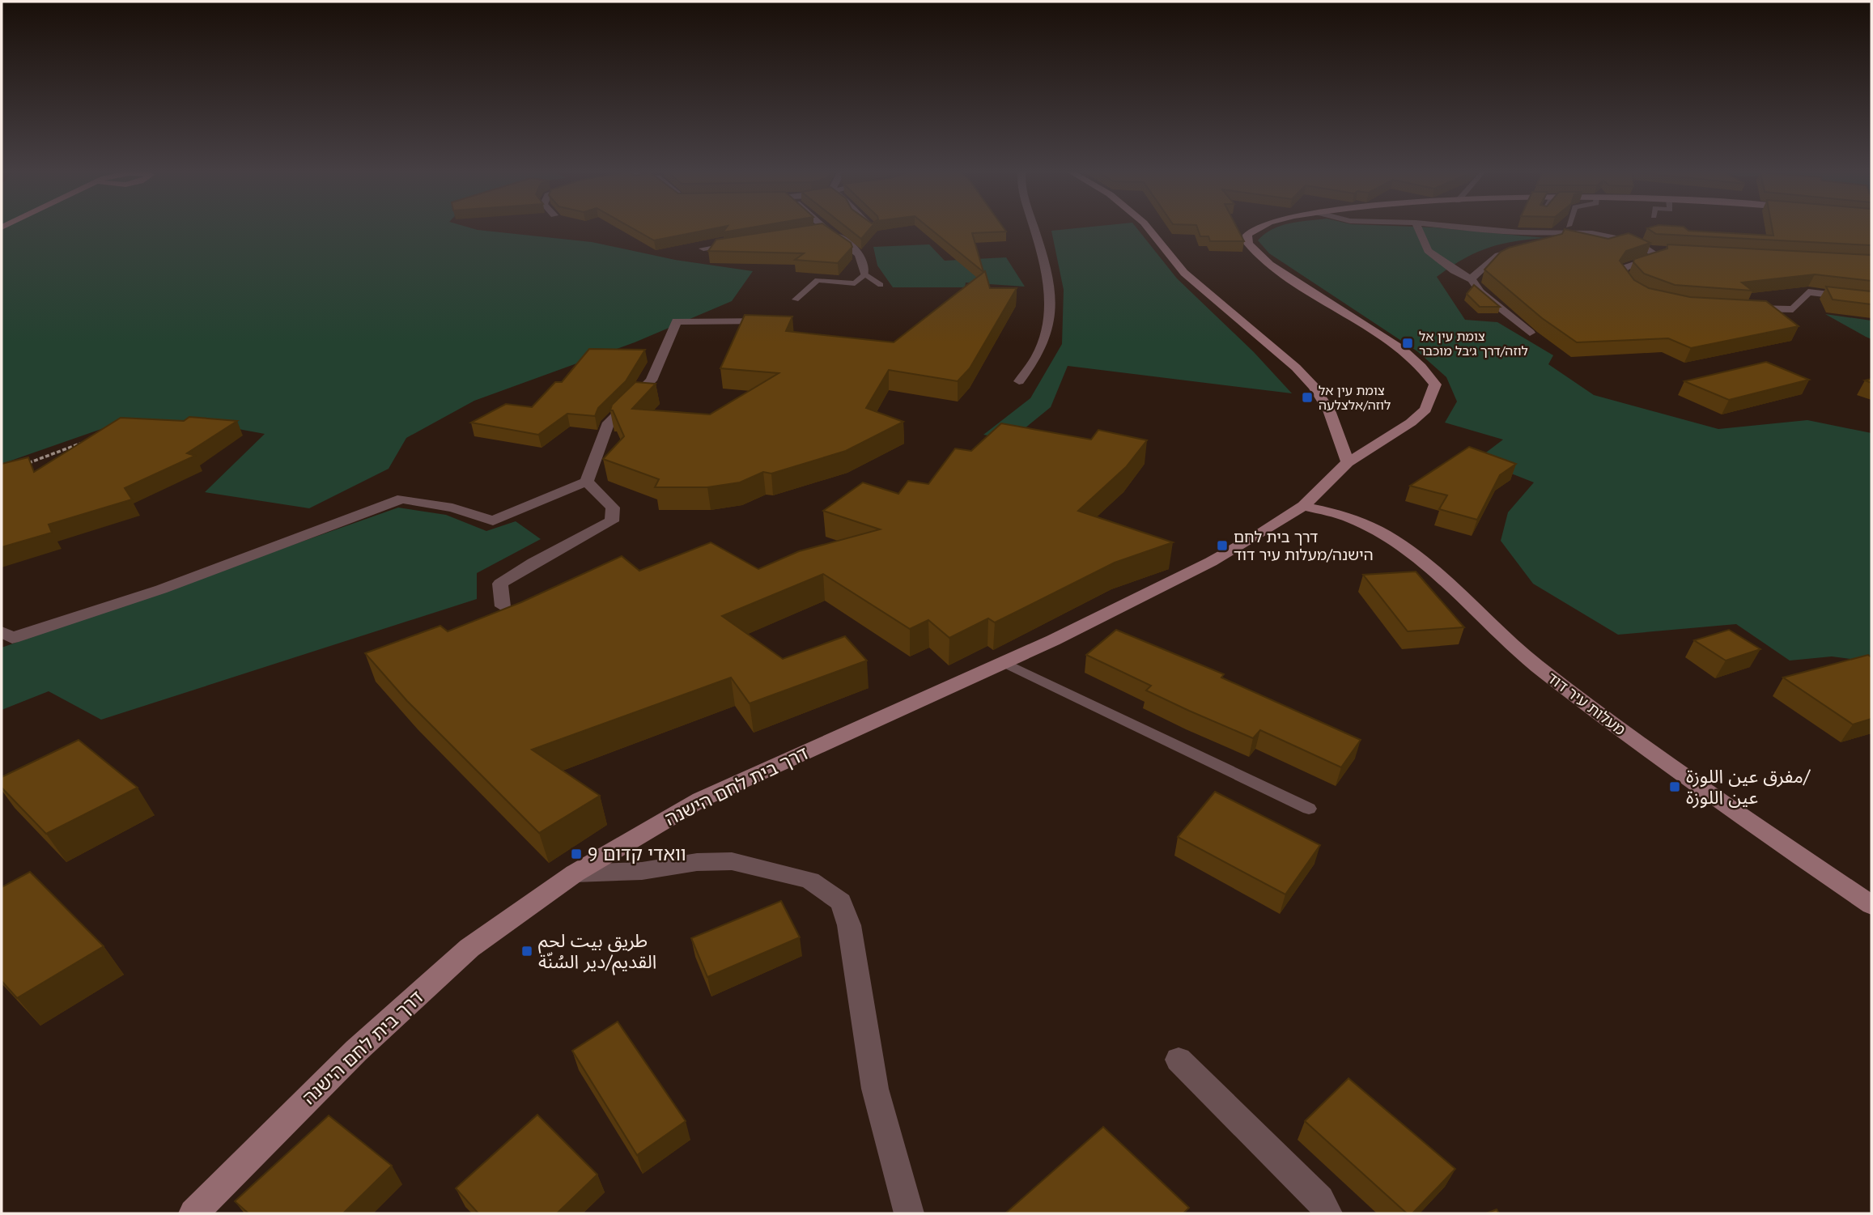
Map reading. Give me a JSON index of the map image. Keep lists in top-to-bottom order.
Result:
{
  "streets": {
    "street": ["מעלות עיר דוד", "דרך בית לחם הישנה"]
  },
  "crossings": [
    ["מעלות עיר דוד", "דרך בית לחם הישנה"]
  ],
  "places": {
    "transit": [
      "צומת עין אל לוזה/דרך ג׳בל מוכבר",
      "צומת עין אל לוזה/אלצלעה",
      "דרך בית לחם הישנה/מעלות עיר דוד",
      "مفرق عين اللوزة/ عين اللوزة",
      "וואדי קדום 9",
      "طريق بيت لحم القديم/دير السُنّة"
    ]
  }
}
